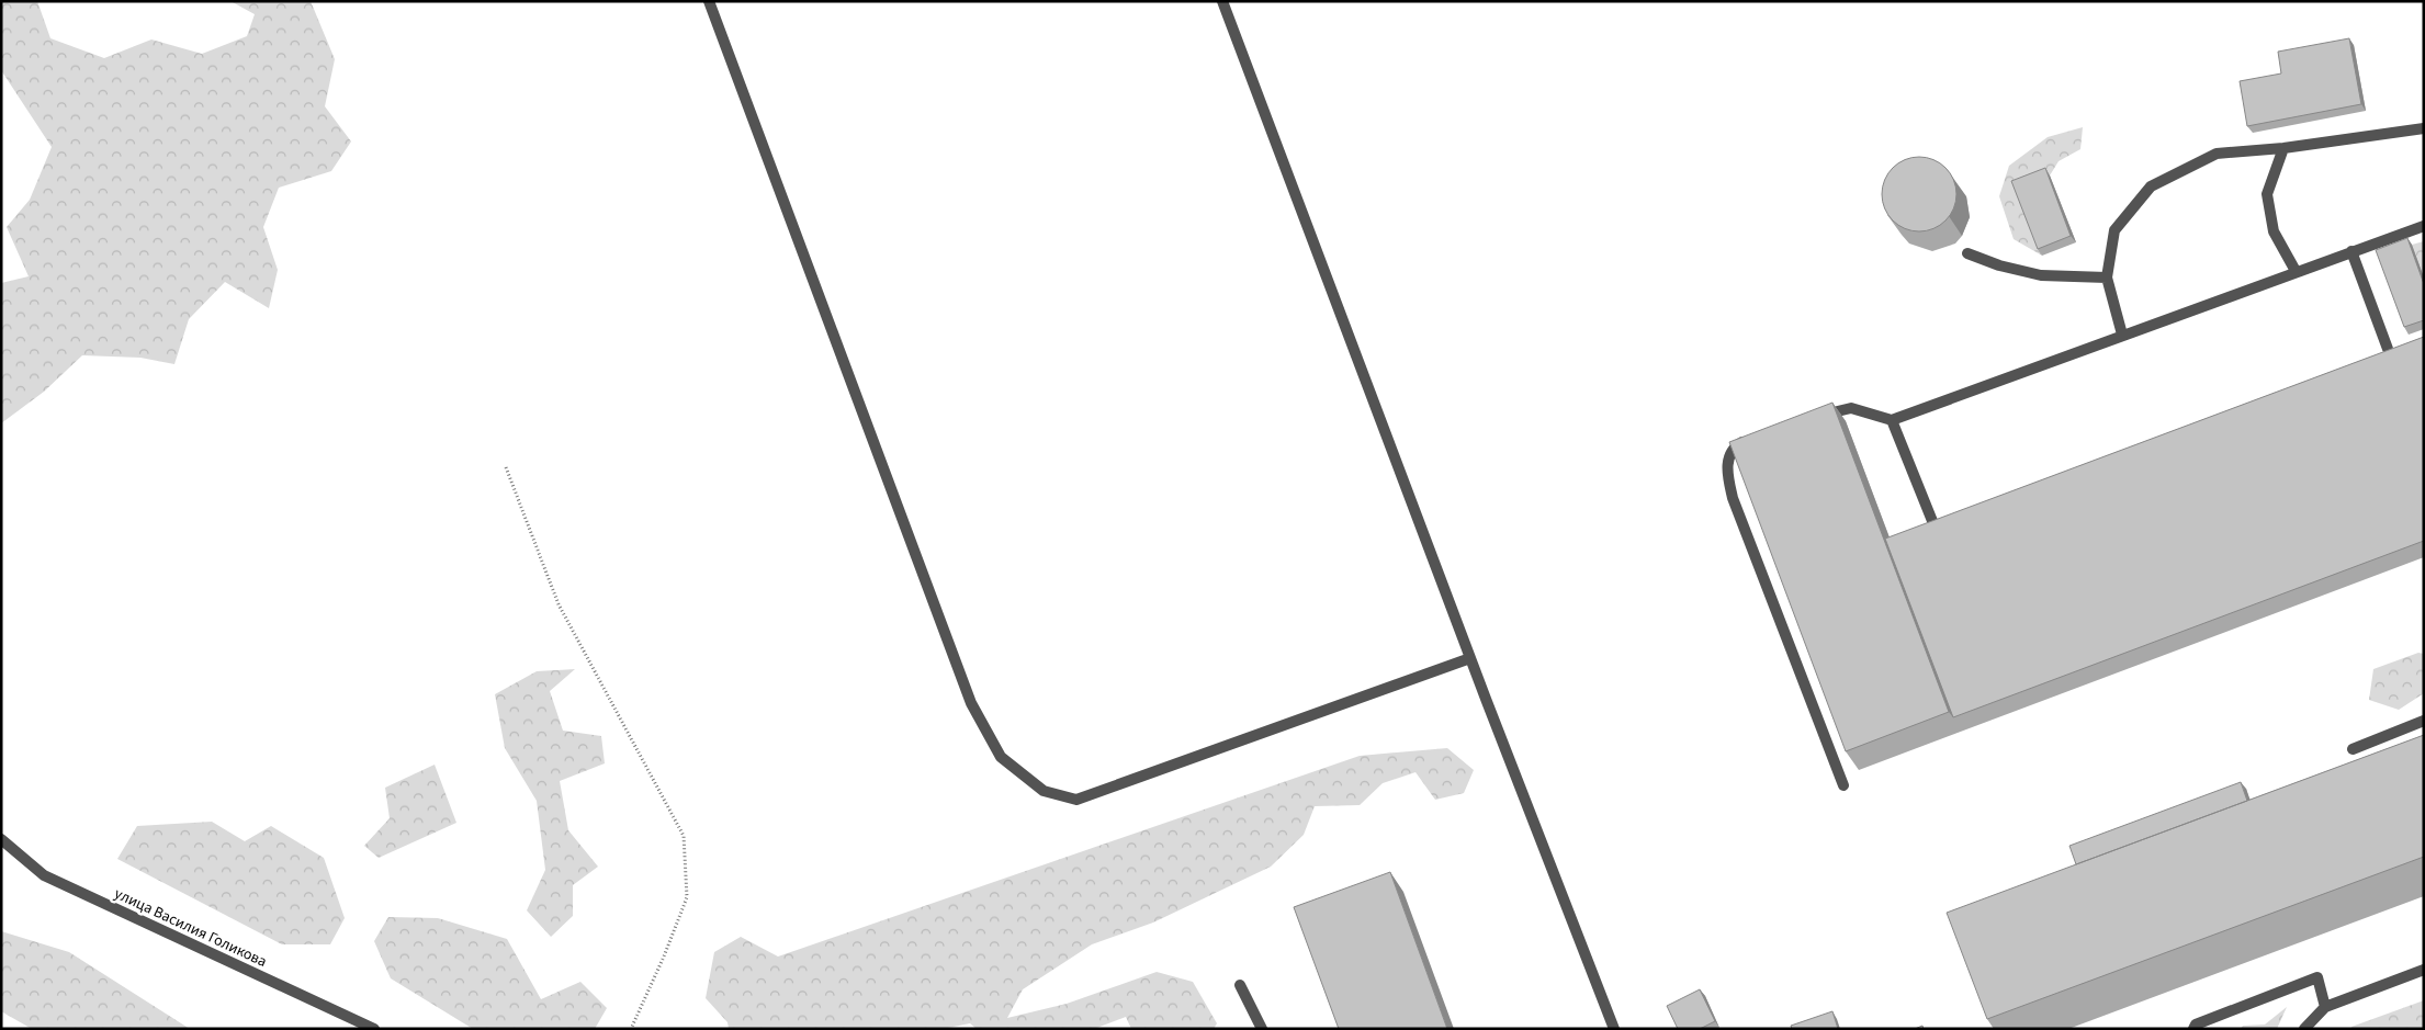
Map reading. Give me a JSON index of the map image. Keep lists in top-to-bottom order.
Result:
{
  "streets": {
    "street": ["улица Василия Голикова"]
  }
}
